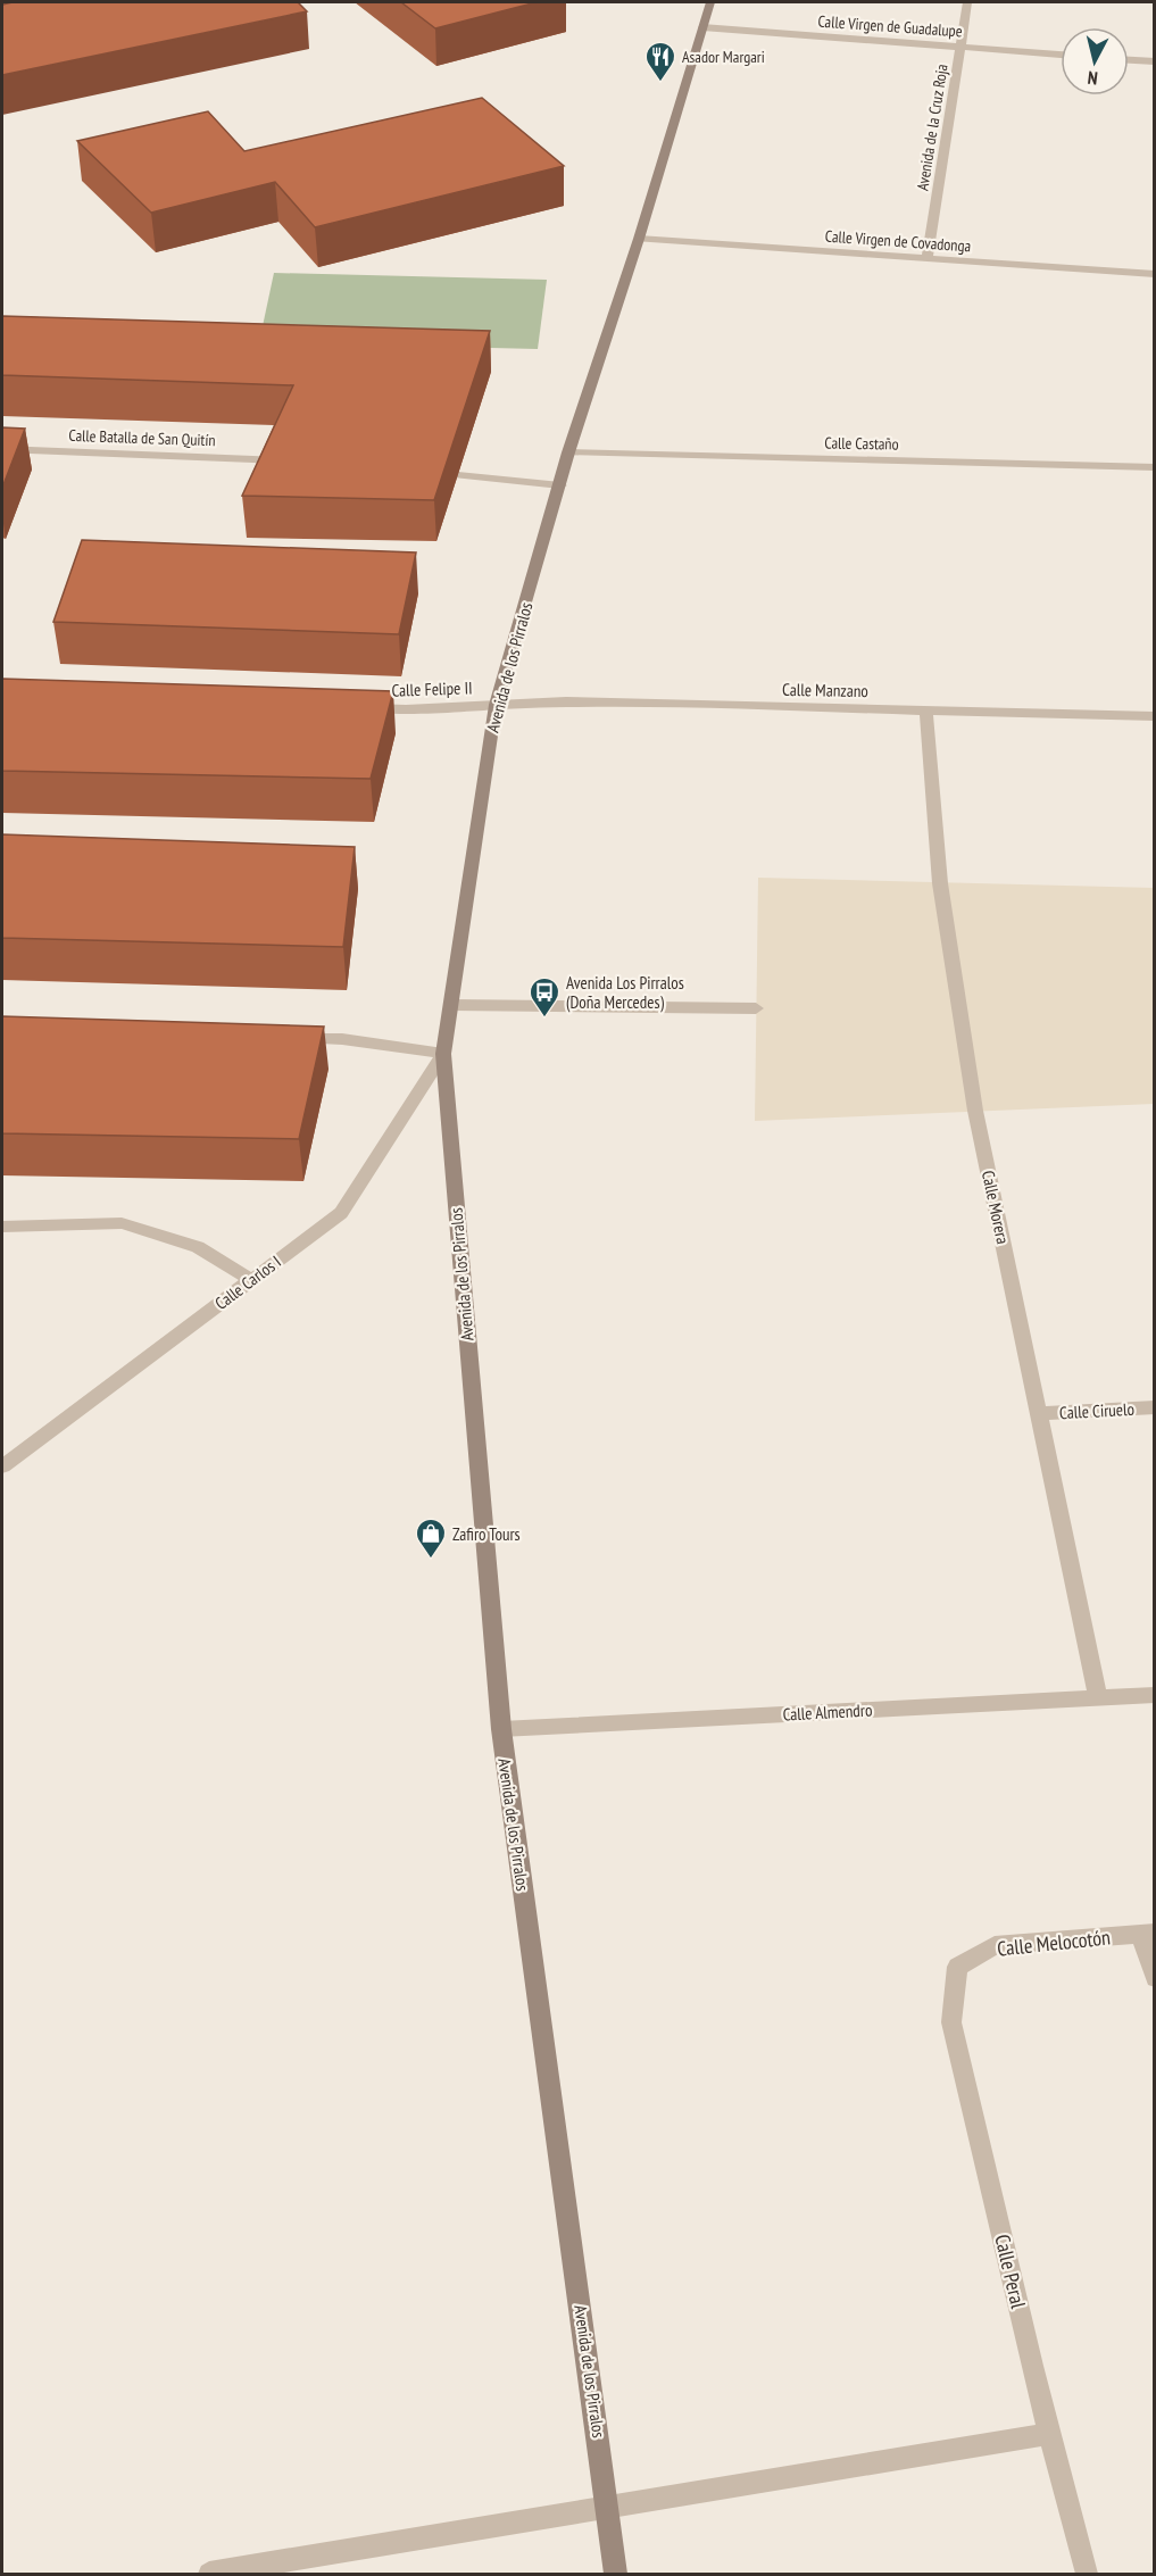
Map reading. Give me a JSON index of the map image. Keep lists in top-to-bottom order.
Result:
{
  "streets": {
    "street": [
      "Calle Virgen de Guadalupe",
      "Avenida de la Cruz Roja",
      "Calle Virgen de Covadonga",
      "Calle Batalla de San Quitín",
      "Calle Castaño",
      "Avenida de los Pirralos",
      "Calle Felipe II",
      "Calle Manzano",
      "Calle Morera",
      "Calle Carlos I",
      "Calle Ciruelo",
      "Calle Almendro",
      "Calle Melocotón",
      "Calle Peral"
    ]
  },
  "crossings": [
    ["Calle Virgen de Guadalupe", "Avenida de la Cruz Roja"],
    ["Calle Virgen de Guadalupe", "Avenida de los Pirralos"],
    ["Avenida de la Cruz Roja", "Calle Virgen de Covadonga"],
    ["Calle Virgen de Covadonga", "Avenida de los Pirralos"],
    ["Calle Castaño", "Avenida de los Pirralos"],
    ["Avenida de los Pirralos", "Calle Felipe II"],
    ["Avenida de los Pirralos", "Calle Manzano"],
    ["Avenida de los Pirralos", "Calle Carlos I"],
    ["Avenida de los Pirralos", "Calle Almendro"],
    ["Calle Felipe II", "Calle Manzano"],
    ["Calle Manzano", "Calle Morera"],
    ["Calle Morera", "Calle Ciruelo"],
    ["Calle Morera", "Calle Almendro"],
    ["Calle Melocotón", "Calle Peral"]
  ],
  "places": {
    "restaurant": ["Asador Margari"],
    "bus stop": ["Avenida Los Pirralos (Doña Mercedes)"],
    "shop": ["Zafiro Tours"]
  },
  "north": "bottom"
}
